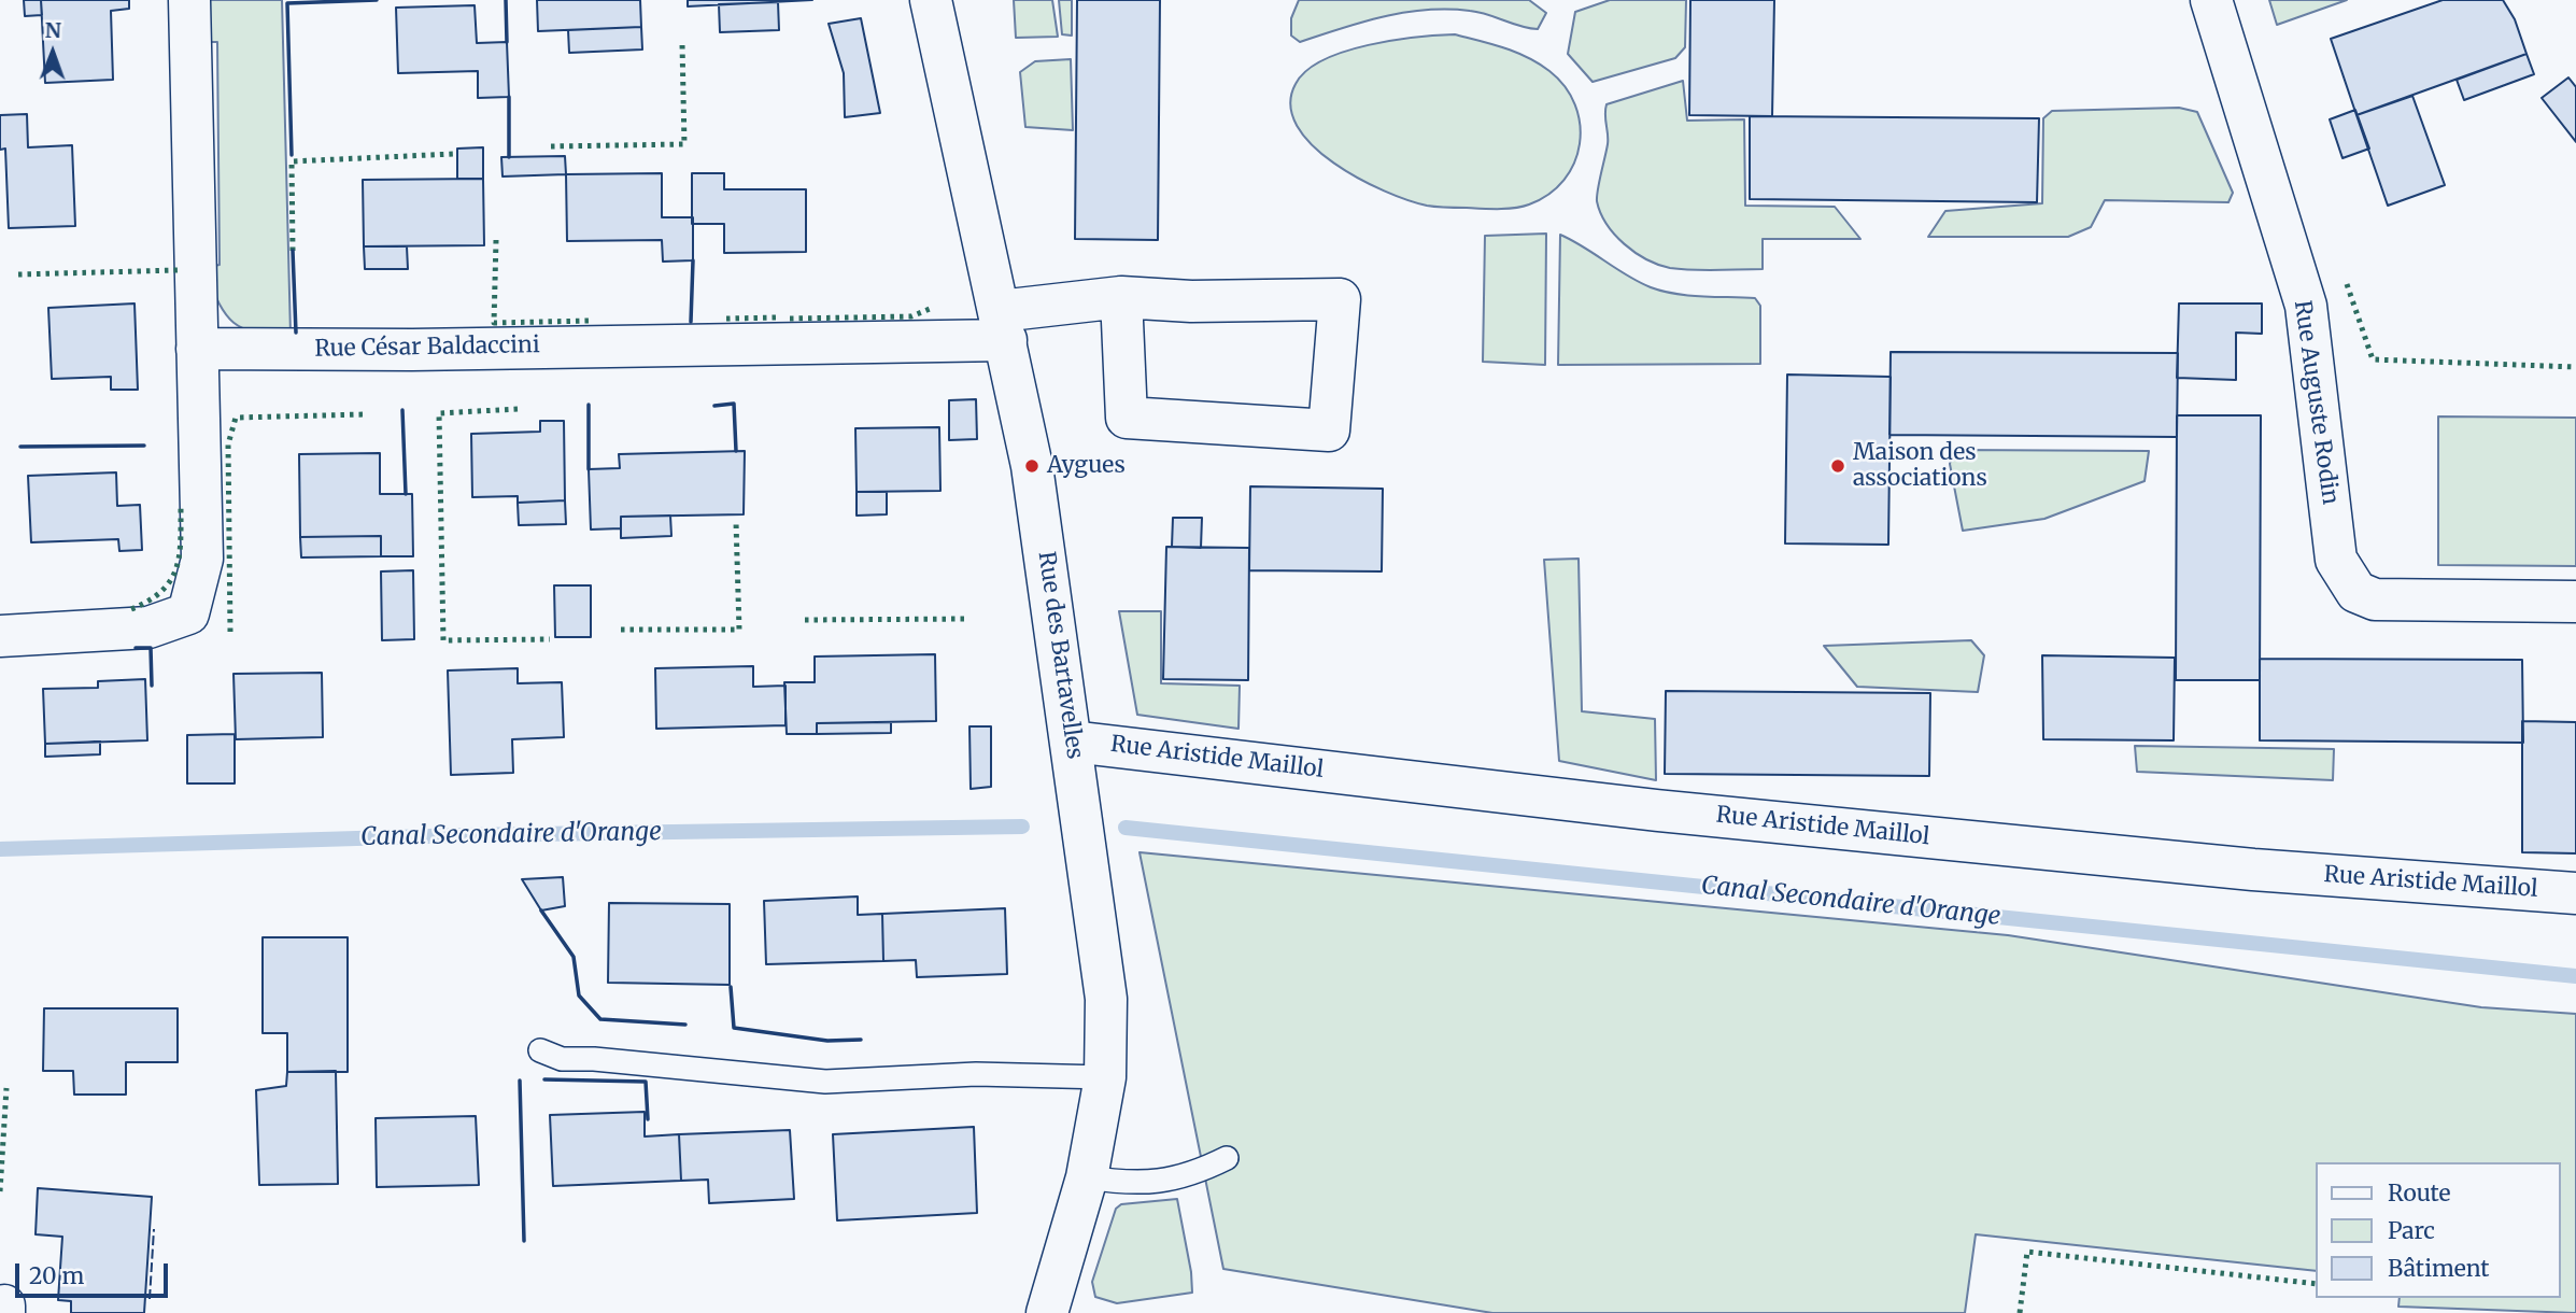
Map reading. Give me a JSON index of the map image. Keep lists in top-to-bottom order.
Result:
{
  "streets": {
    "street": [
      "Rue César Baldaccini",
      "Rue Auguste Rodin",
      "Rue des Bartavelles",
      "Rue Aristide Maillol"
    ]
  },
  "crossings": [
    ["Rue César Baldaccini", "Rue des Bartavelles"],
    ["Rue des Bartavelles", "Rue Aristide Maillol"]
  ],
  "water": ["Canal Secondaire d'Orange"],
  "places": ["Aygues", "Maison des associations"],
  "legend": ["Route", "Parc", "Bâtiment"],
  "scale_bar": "20 m",
  "north": "top"
}
